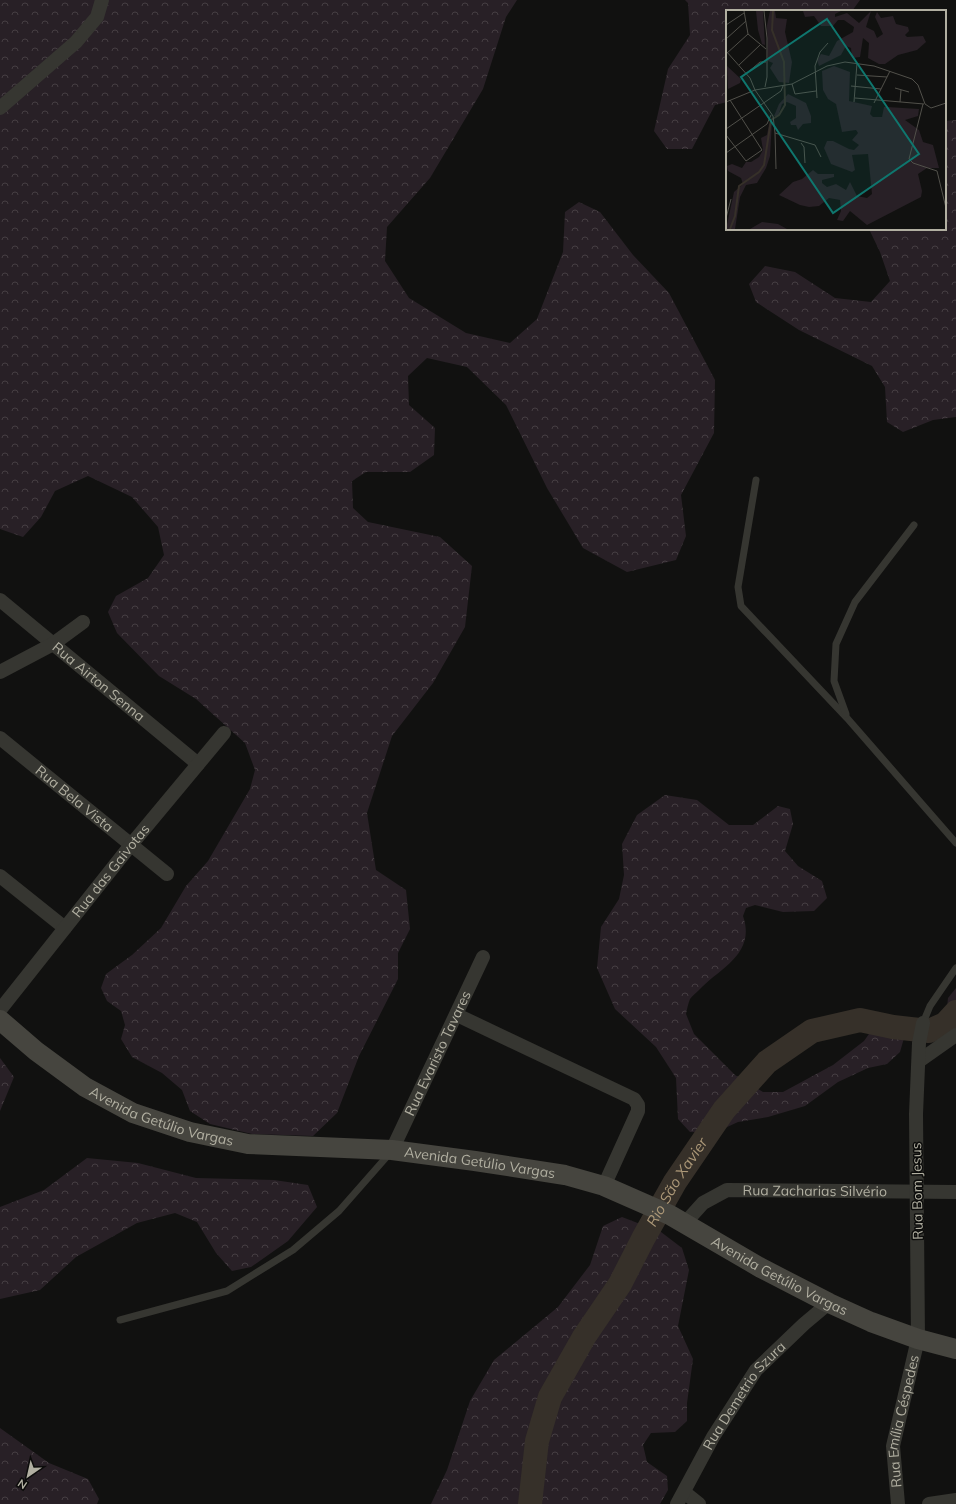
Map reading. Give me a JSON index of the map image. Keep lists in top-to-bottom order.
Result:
{
  "streets": {
    "street": [
      "Rua Airton Senna",
      "Rua Bela Vista",
      "Rua das Gaivotas",
      "Rua Evaristo Tavares",
      "Avenida Getúlio Vargas",
      "Rua Zacharias Silvério",
      "Rua Bom Jesus",
      "Rua Demetrio Szura",
      "Rua Emília Céspedes"
    ]
  },
  "crossings": [
    ["Rua Airton Senna", "Rua das Gaivotas"],
    ["Rua Bela Vista", "Rua das Gaivotas"],
    ["Rua Evaristo Tavares", "Avenida Getúlio Vargas"],
    ["Avenida Getúlio Vargas", "Rua Zacharias Silvério"],
    ["Avenida Getúlio Vargas", "Rua Bom Jesus"],
    ["Avenida Getúlio Vargas", "Rua Demetrio Szura"],
    ["Avenida Getúlio Vargas", "Rua Emília Céspedes"],
    ["Rua Zacharias Silvério", "Rua Bom Jesus"],
    ["Rua Bom Jesus", "Rua Emília Céspedes"]
  ],
  "water": ["Rio São Xavier"],
  "north": "bottom left"
}
